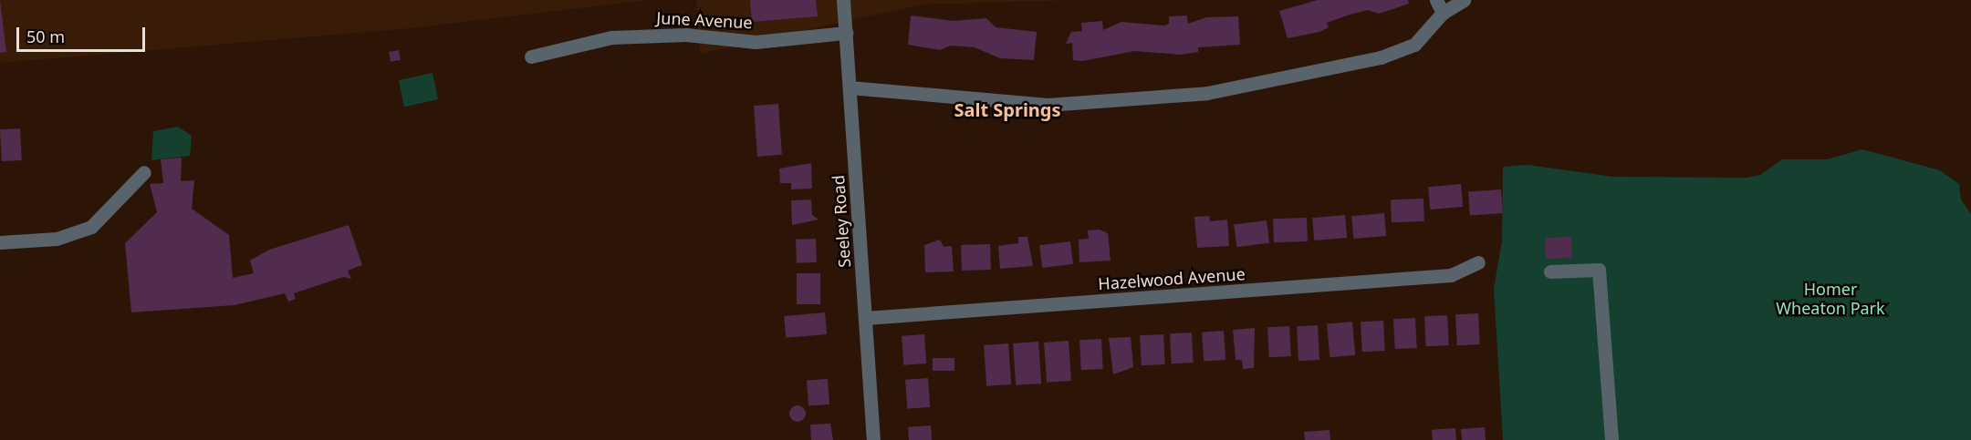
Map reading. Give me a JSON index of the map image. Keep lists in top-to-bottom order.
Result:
{
  "streets": {
    "street": ["June Avenue", "Seeley Road", "Hazelwood Avenue"]
  },
  "crossings": [
    ["June Avenue", "Seeley Road"],
    ["Seeley Road", "Hazelwood Avenue"]
  ],
  "districts": ["Salt Springs"],
  "parks": ["Homer Wheaton Park"],
  "scale_bar": "50 m"
}
